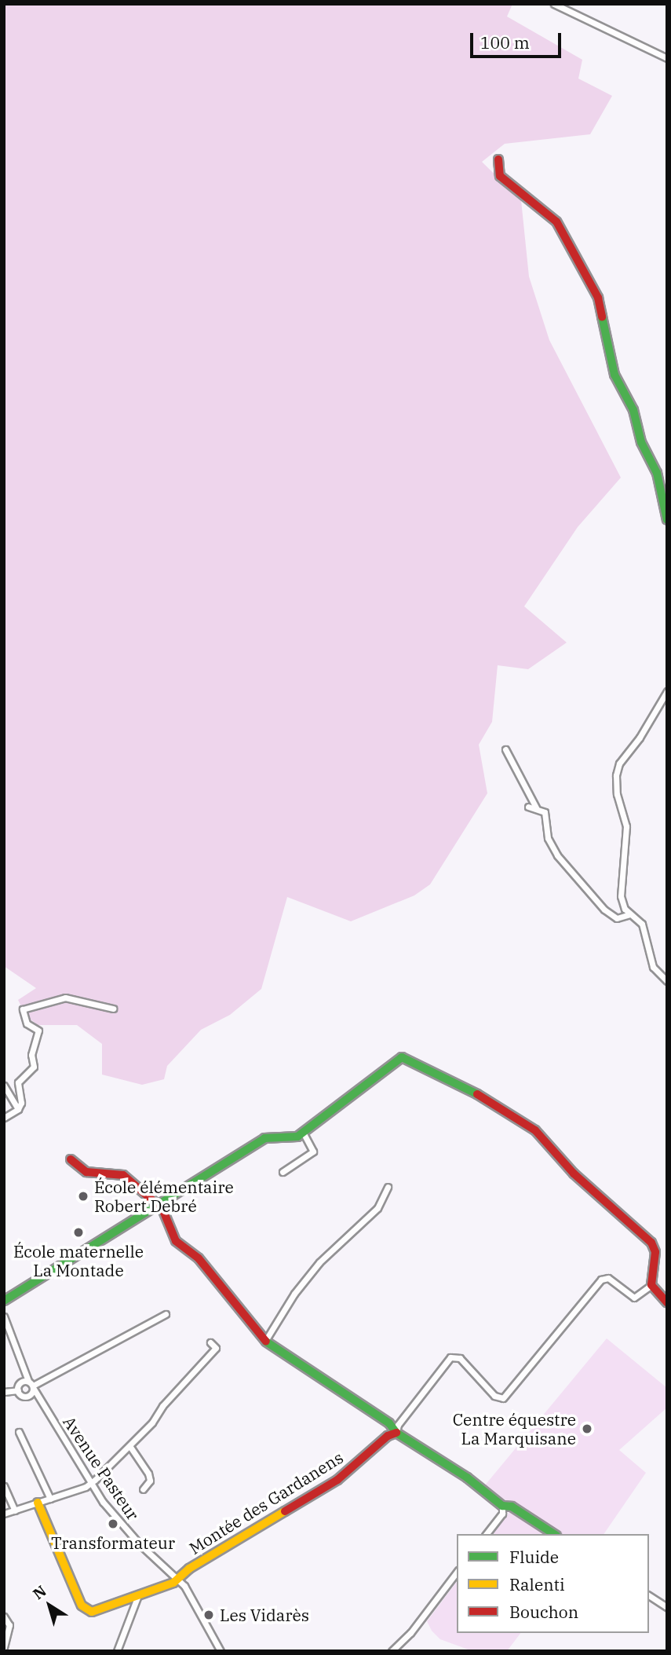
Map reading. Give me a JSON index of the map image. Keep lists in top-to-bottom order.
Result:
{
  "streets": {
    "street": ["Avenue Pasteur", "Montée des Gardanens"]
  },
  "crossings": [
    ["Avenue Pasteur", "Montée des Gardanens"]
  ],
  "places": [
    "École élémentaire Robert Debré",
    "École maternelle La Montade",
    "Centre équestre La Marquisane",
    "Transformateur",
    "Les Vidarès"
  ],
  "legend": ["Fluide", "Ralenti", "Bouchon"],
  "scale_bar": "100 m",
  "north": "top left"
}
